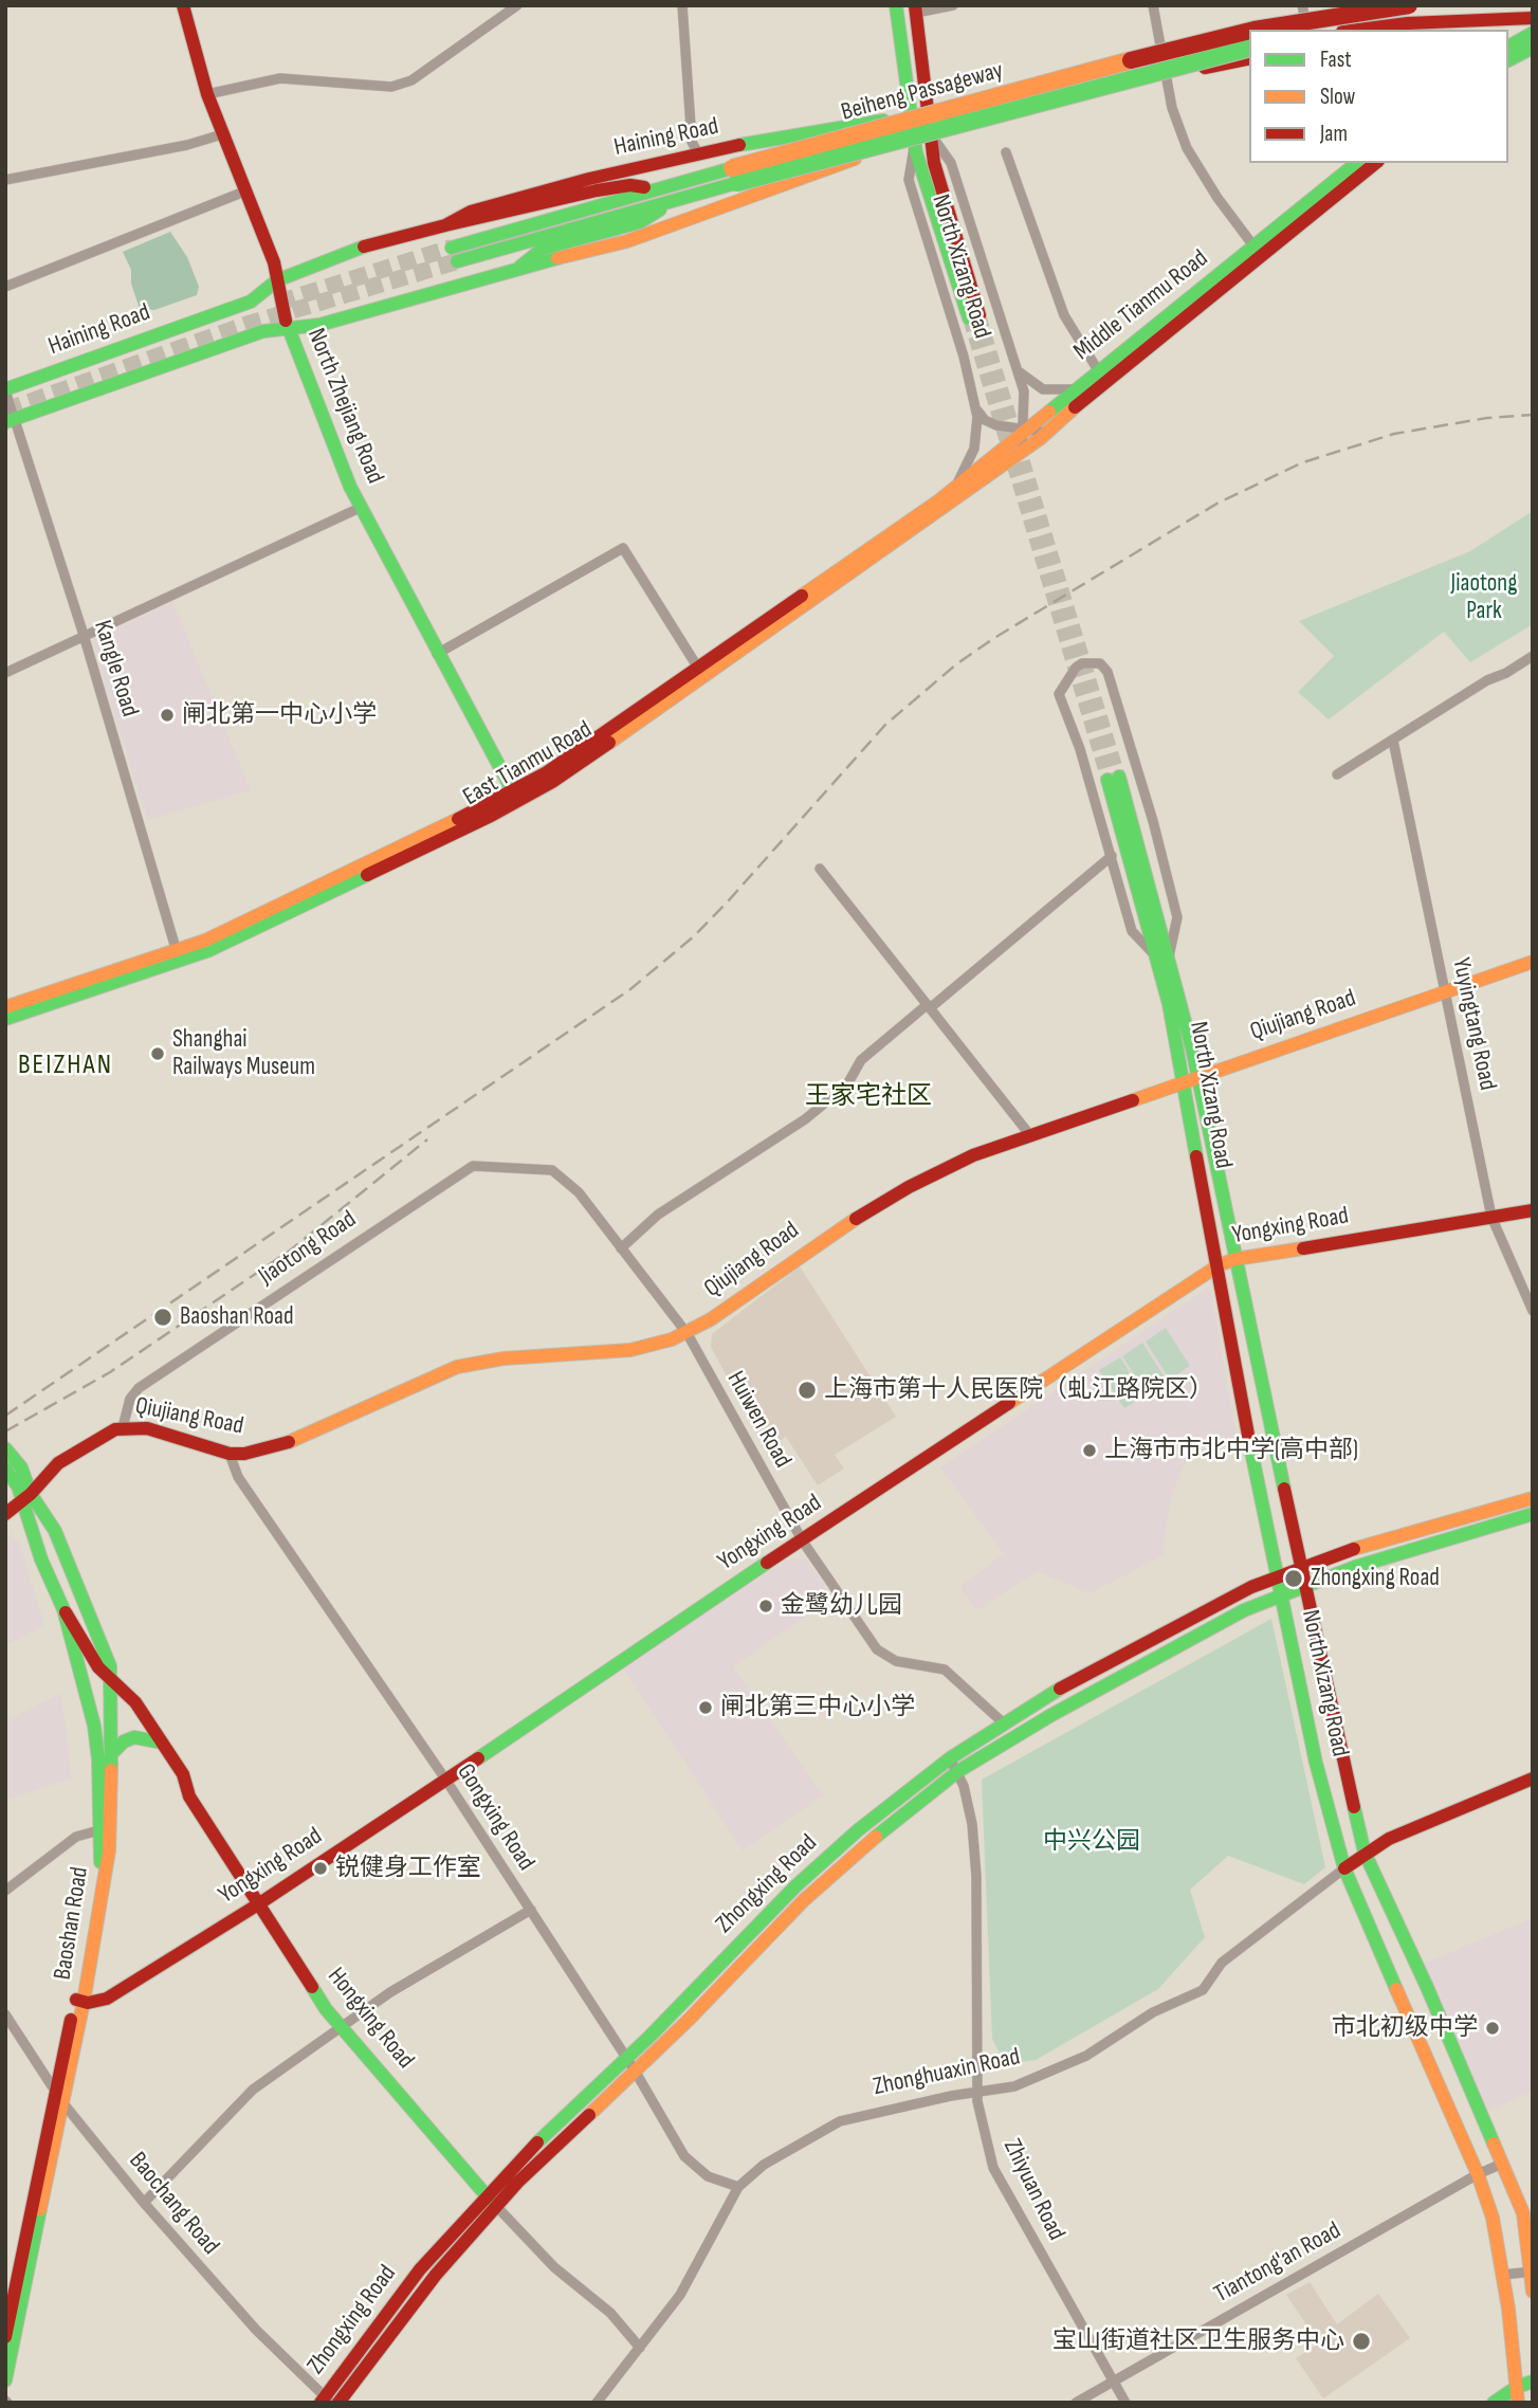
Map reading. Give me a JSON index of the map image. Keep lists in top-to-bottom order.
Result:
{
  "streets": {
    "main road": [
      "Beiheng Passageway",
      "Haining Road",
      "North Xizang Road",
      "Middle Tianmu Road",
      "North Zhejiang Road",
      "East Tianmu Road",
      "Qiujiang Road",
      "Yongxing Road",
      "Zhongxing Road",
      "Baoshan Road",
      "Hongxing Road",
      "Zhonghuaxin Road"
    ],
    "street": [
      "Kangle Road",
      "Yuyingtang Road",
      "Jiaotong Road",
      "Huiwen Road",
      "Gongxing Road",
      "Zhiyuan Road",
      "Baochang Road",
      "Tiantong'an Road"
    ]
  },
  "crossings": [
    ["Haining Road", "North Xizang Road"],
    ["Haining Road", "North Zhejiang Road"],
    ["Haining Road", "Kangle Road"],
    ["North Xizang Road", "Middle Tianmu Road"],
    ["North Xizang Road", "East Tianmu Road"],
    ["North Xizang Road", "Qiujiang Road"],
    ["North Xizang Road", "Yongxing Road"],
    ["North Xizang Road", "Zhongxing Road"],
    ["North Xizang Road", "Zhonghuaxin Road"],
    ["North Xizang Road", "Tiantong'an Road"],
    ["Middle Tianmu Road", "East Tianmu Road"],
    ["North Zhejiang Road", "East Tianmu Road"],
    ["Kangle Road", "East Tianmu Road"],
    ["Qiujiang Road", "Yuyingtang Road"],
    ["Qiujiang Road", "Jiaotong Road"],
    ["Qiujiang Road", "Huiwen Road"],
    ["Qiujiang Road", "Gongxing Road"],
    ["Qiujiang Road", "Baoshan Road"],
    ["Yuyingtang Road", "Yongxing Road"],
    ["Yongxing Road", "Huiwen Road"],
    ["Yongxing Road", "Gongxing Road"],
    ["Yongxing Road", "Baoshan Road"],
    ["Yongxing Road", "Hongxing Road"],
    ["Jiaotong Road", "Huiwen Road"],
    ["Huiwen Road", "Zhongxing Road"],
    ["Gongxing Road", "Zhongxing Road"],
    ["Gongxing Road", "Zhonghuaxin Road"],
    ["Zhongxing Road", "Hongxing Road"],
    ["Zhongxing Road", "Zhiyuan Road"],
    ["Zhongxing Road", "Baochang Road"],
    ["Baoshan Road", "Hongxing Road"],
    ["Baoshan Road", "Baochang Road"],
    ["Hongxing Road", "Zhonghuaxin Road"],
    ["Zhonghuaxin Road", "Zhiyuan Road"],
    ["Zhiyuan Road", "Tiantong'an Road"]
  ],
  "districts": ["BEIZHAN", "王家宅社区"],
  "parks": ["Jiaotong Park", "中兴公园"],
  "places": [
    "闸北第一中心小学",
    "Shanghai Railways Museum",
    "Baoshan Road",
    "上海市第十人民医院（虬江路院区）",
    "上海市市北中学(高中部)",
    "Zhongxing Road",
    "金鹭幼儿园",
    "闸北第三中心小学",
    "锐健身工作室",
    "市北初级中学",
    "宝山街道社区卫生服务中心"
  ],
  "legend": ["Fast", "Slow", "Jam"]
}
